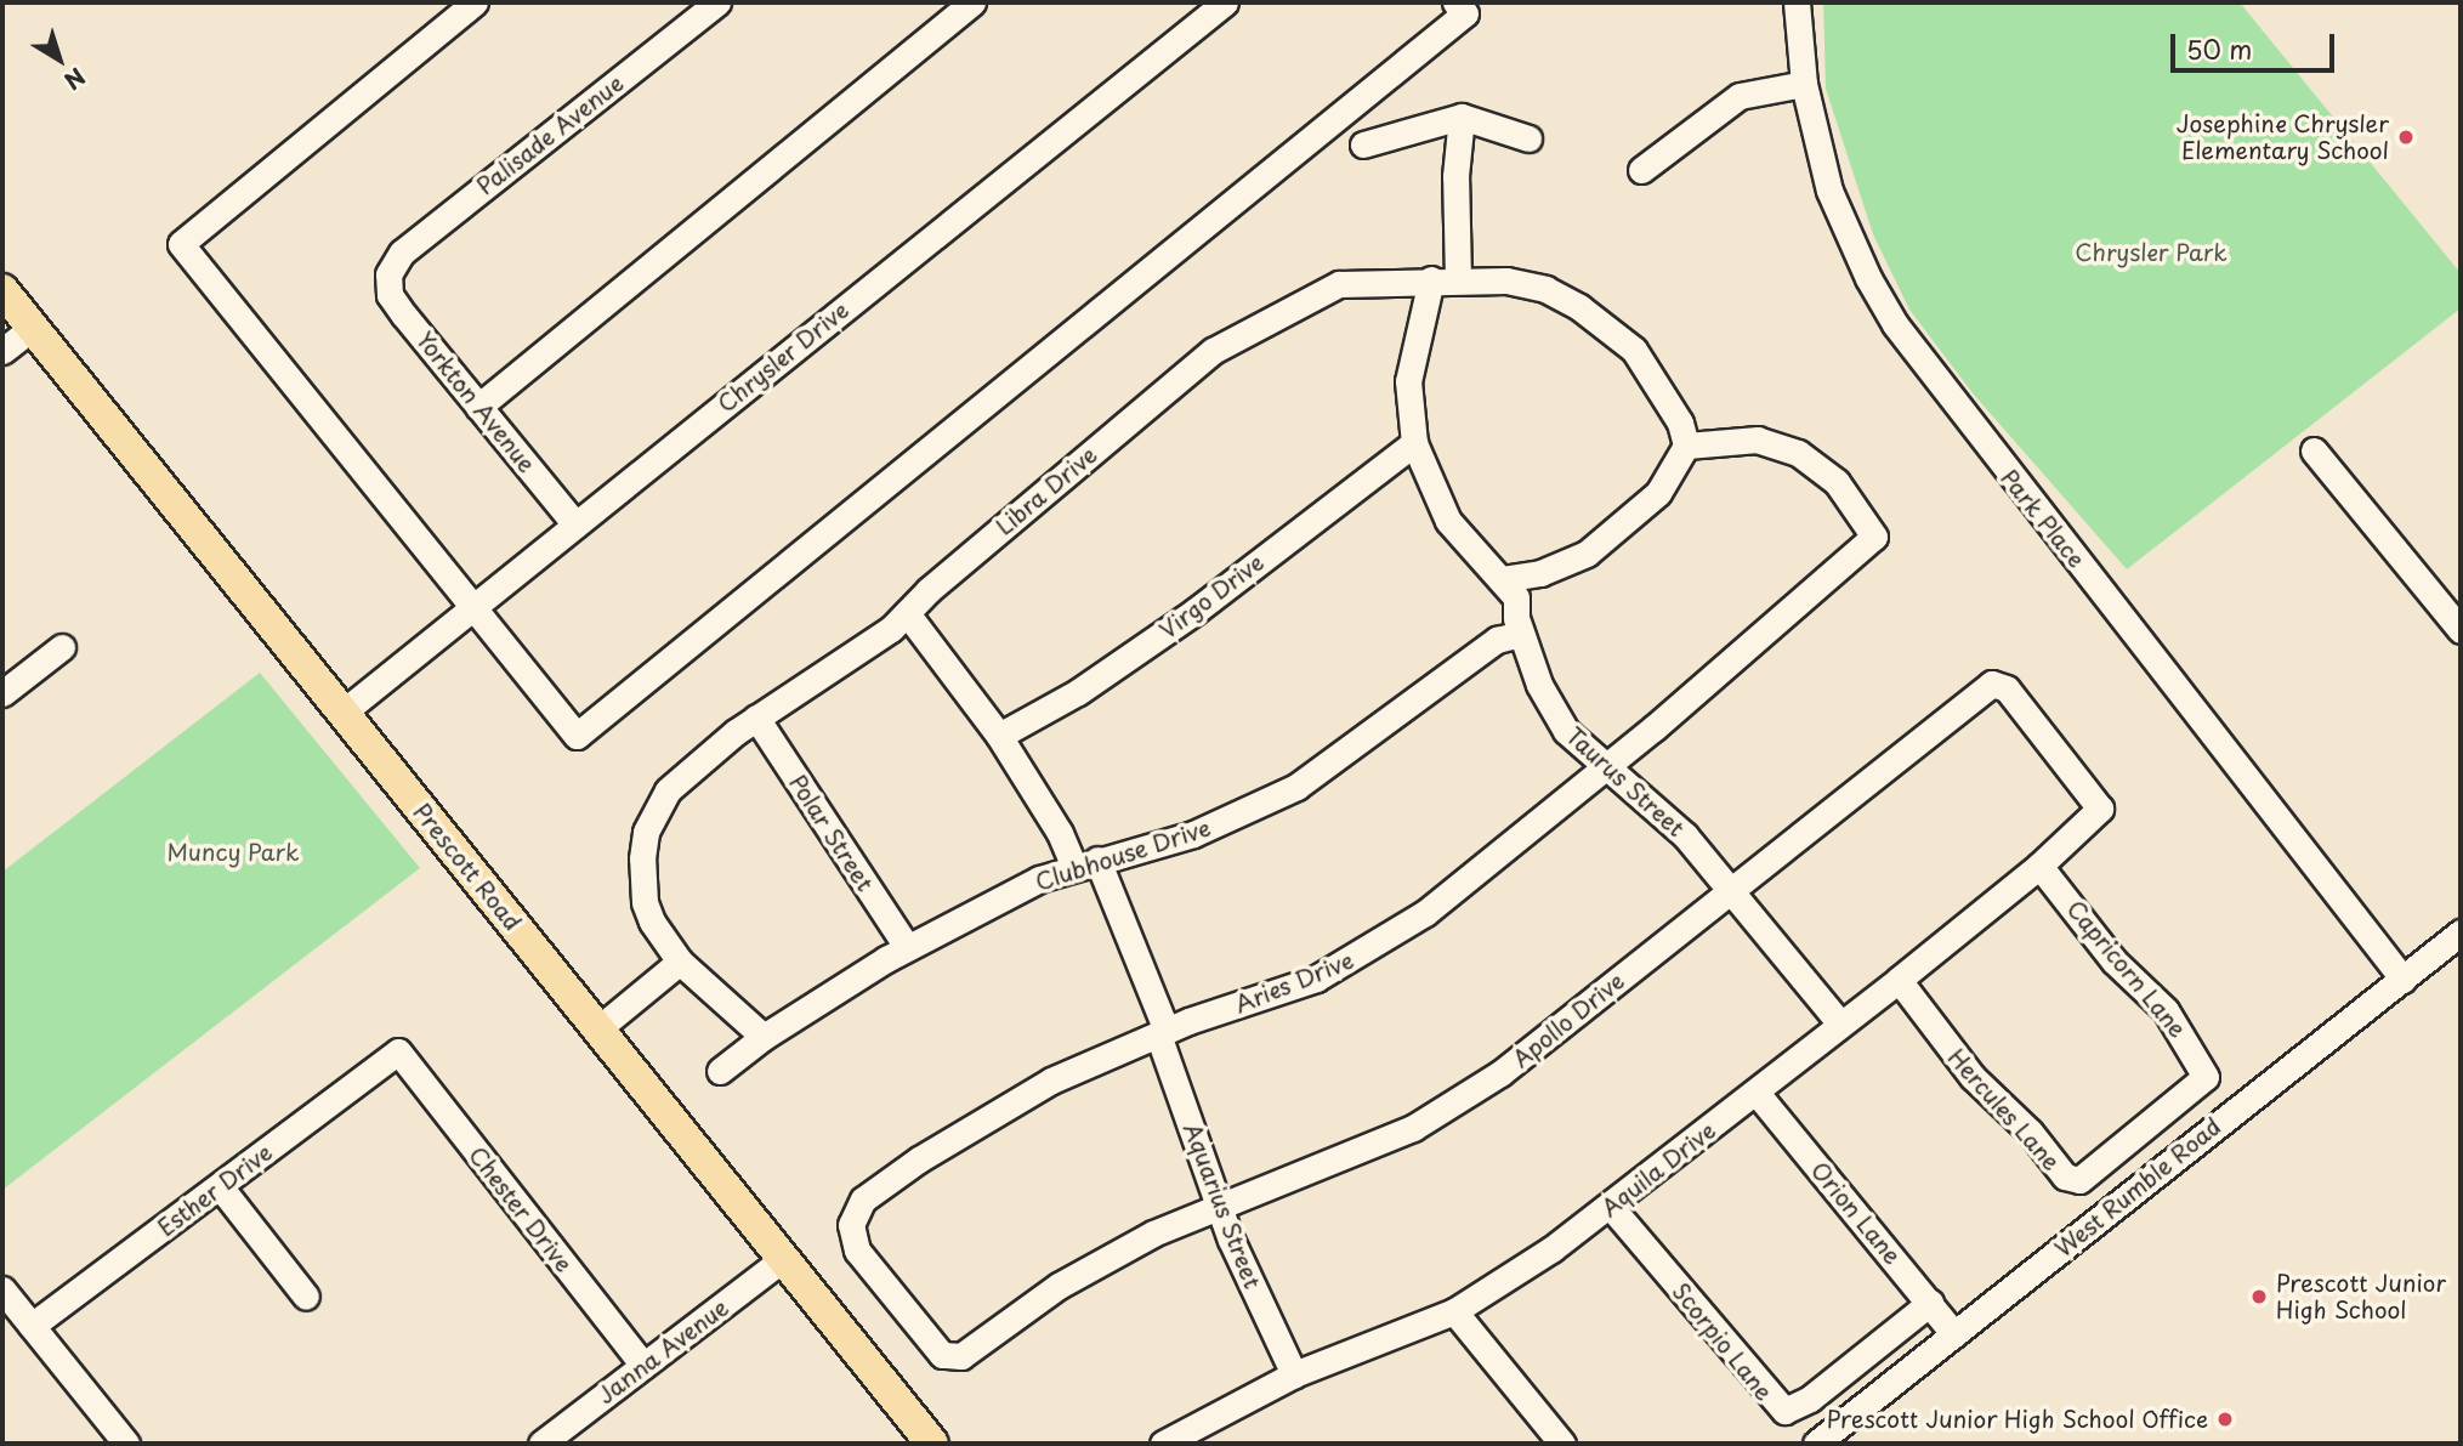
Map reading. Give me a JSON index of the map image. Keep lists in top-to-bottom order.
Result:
{
  "streets": {
    "main road": ["Prescott Road"],
    "street": [
      "Palisade Avenue",
      "Chrysler Drive",
      "Yorkton Avenue",
      "Libra Drive",
      "Park Place",
      "Virgo Drive",
      "Taurus Street",
      "Polar Street",
      "Clubhouse Drive",
      "Capricorn Lane",
      "Aries Drive",
      "Apollo Drive",
      "Hercules Lane",
      "Aquila Drive",
      "West Rumble Road",
      "Esther Drive",
      "Aquarius Street",
      "Chester Drive",
      "Orion Lane",
      "Scorpio Lane",
      "Janna Avenue"
    ]
  },
  "crossings": [
    ["Palisade Avenue", "Yorkton Avenue"],
    ["Chrysler Drive", "Yorkton Avenue"],
    ["Chrysler Drive", "Prescott Road"],
    ["Libra Drive", "Virgo Drive"],
    ["Libra Drive", "Taurus Street"],
    ["Libra Drive", "Polar Street"],
    ["Libra Drive", "Clubhouse Drive"],
    ["Libra Drive", "Aries Drive"],
    ["Libra Drive", "Aquarius Street"],
    ["Park Place", "West Rumble Road"],
    ["Virgo Drive", "Taurus Street"],
    ["Virgo Drive", "Aries Drive"],
    ["Virgo Drive", "Aquarius Street"],
    ["Taurus Street", "Clubhouse Drive"],
    ["Taurus Street", "Aries Drive"],
    ["Taurus Street", "Apollo Drive"],
    ["Taurus Street", "Aquila Drive"],
    ["Polar Street", "Clubhouse Drive"],
    ["Clubhouse Drive", "Aquarius Street"],
    ["Prescott Road", "Janna Avenue"],
    ["Capricorn Lane", "Hercules Lane"],
    ["Capricorn Lane", "Aquila Drive"],
    ["Aries Drive", "Apollo Drive"],
    ["Aries Drive", "Aquarius Street"],
    ["Apollo Drive", "Aquila Drive"],
    ["Apollo Drive", "Aquarius Street"],
    ["Hercules Lane", "Aquila Drive"],
    ["Aquila Drive", "Aquarius Street"],
    ["Aquila Drive", "Orion Lane"],
    ["Aquila Drive", "Scorpio Lane"],
    ["West Rumble Road", "Orion Lane"],
    ["Esther Drive", "Chester Drive"],
    ["Chester Drive", "Janna Avenue"],
    ["Orion Lane", "Scorpio Lane"]
  ],
  "parks": ["Chrysler Park", "Muncy Park"],
  "places": ["Josephine Chrysler Elementary School", "Prescott Junior High School", "Prescott Junior High School Office"],
  "scale_bar": "50 m",
  "north": "bottom right"
}
